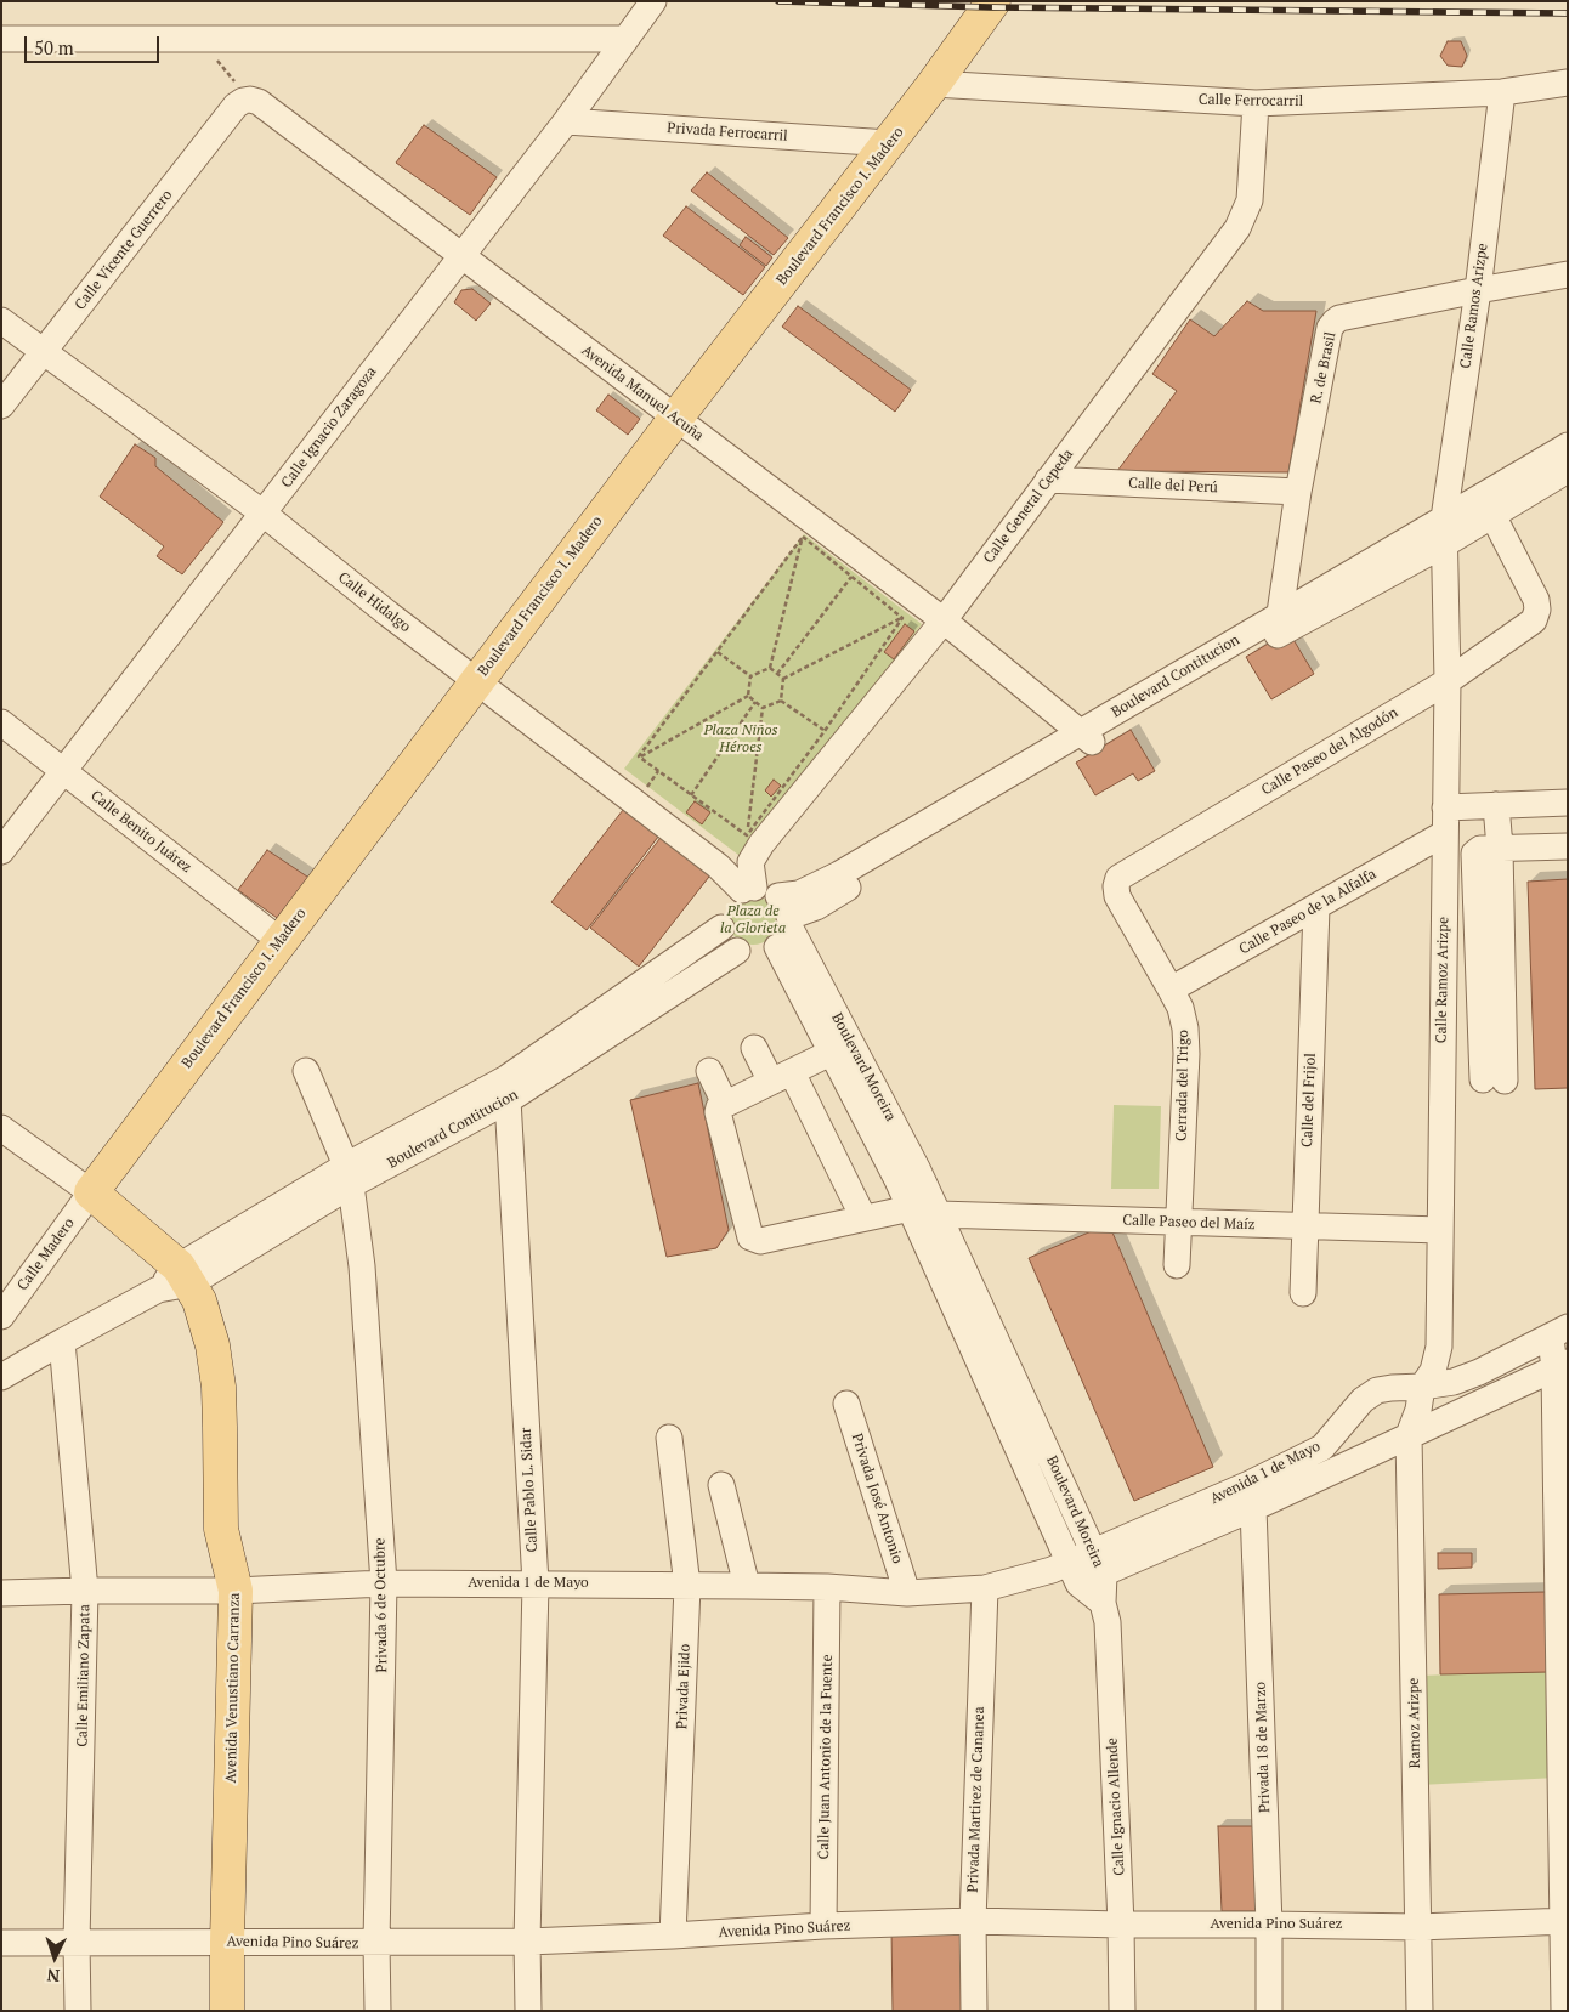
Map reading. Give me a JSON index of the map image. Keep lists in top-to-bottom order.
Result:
{
  "streets": {
    "main road": ["Boulevard Francisco I. Madero", "Avenida Venustiano Carranza"],
    "street": [
      "Calle Ferrocarril",
      "Privada Ferrocarril",
      "Calle Vicente Guerrero",
      "Calle Ramos Arizpe",
      "R. de Brasil",
      "Avenida Manuel Acuña",
      "Calle Ignacio Zaragoza",
      "Calle del Perú",
      "Calle General Cepeda",
      "Calle Hidalgo",
      "Boulevard Contitucion",
      "Calle Paseo del Algodón",
      "Calle Benito Juárez",
      "Calle Paseo de la Alfalfa",
      "Calle Ramoz Arizpe",
      "Boulevard Moreira",
      "Cerrada del Trigo",
      "Calle del Frijol",
      "Calle Paseo del Maíz",
      "Calle Madero",
      "Avenida 1 de Mayo",
      "Calle Pablo L. Sidar",
      "Privada José Antonio",
      "Privada 6 de Octubre",
      "Calle Emiliano Zapata",
      "Privada Ejido",
      "Ramoz Arizpe",
      "Privada 18 de Marzo",
      "Calle Juan Antonio de la Fuente",
      "Privada Martirez de Cananea",
      "Calle Ignacio Allende",
      "Avenida Pino Suárez"
    ]
  },
  "crossings": [
    ["Calle Ferrocarril", "Boulevard Francisco I. Madero"],
    ["Calle Ferrocarril", "Calle Ramos Arizpe"],
    ["Calle Ferrocarril", "Calle General Cepeda"],
    ["Privada Ferrocarril", "Boulevard Francisco I. Madero"],
    ["Privada Ferrocarril", "Calle Ignacio Zaragoza"],
    ["Boulevard Francisco I. Madero", "Avenida Manuel Acuña"],
    ["Boulevard Francisco I. Madero", "Calle Hidalgo"],
    ["Boulevard Francisco I. Madero", "Calle Benito Juárez"],
    ["Boulevard Francisco I. Madero", "Calle Madero"],
    ["Calle Vicente Guerrero", "Avenida Manuel Acuña"],
    ["Calle Vicente Guerrero", "Calle Hidalgo"],
    ["Calle Ramos Arizpe", "R. de Brasil"],
    ["Calle Ramos Arizpe", "Boulevard Contitucion"],
    ["Calle Ramos Arizpe", "Calle Ramoz Arizpe"],
    ["R. de Brasil", "Calle del Perú"],
    ["R. de Brasil", "Boulevard Contitucion"],
    ["Avenida Manuel Acuña", "Calle Ignacio Zaragoza"],
    ["Avenida Manuel Acuña", "Calle General Cepeda"],
    ["Avenida Manuel Acuña", "Boulevard Contitucion"],
    ["Calle Ignacio Zaragoza", "Calle Hidalgo"],
    ["Calle Ignacio Zaragoza", "Calle Benito Juárez"],
    ["Calle del Perú", "Calle General Cepeda"],
    ["Calle Hidalgo", "Boulevard Contitucion"],
    ["Calle Hidalgo", "Boulevard Moreira"],
    ["Boulevard Contitucion", "Calle Paseo del Algodón"],
    ["Boulevard Contitucion", "Calle Ramoz Arizpe"],
    ["Boulevard Contitucion", "Boulevard Moreira"],
    ["Boulevard Contitucion", "Calle Pablo L. Sidar"],
    ["Boulevard Contitucion", "Privada 6 de Octubre"],
    ["Boulevard Contitucion", "Calle Emiliano Zapata"],
    ["Boulevard Contitucion", "Avenida Venustiano Carranza"],
    ["Calle Paseo del Algodón", "Calle Ramoz Arizpe"],
    ["Calle Paseo del Algodón", "Cerrada del Trigo"],
    ["Calle Paseo de la Alfalfa", "Calle Ramoz Arizpe"],
    ["Calle Paseo de la Alfalfa", "Cerrada del Trigo"],
    ["Calle Paseo de la Alfalfa", "Calle del Frijol"],
    ["Calle Ramoz Arizpe", "Calle Paseo del Maíz"],
    ["Calle Ramoz Arizpe", "Avenida 1 de Mayo"],
    ["Calle Ramoz Arizpe", "Ramoz Arizpe"],
    ["Boulevard Moreira", "Calle Paseo del Maíz"],
    ["Boulevard Moreira", "Avenida 1 de Mayo"],
    ["Boulevard Moreira", "Calle Ignacio Allende"],
    ["Cerrada del Trigo", "Calle Paseo del Maíz"],
    ["Calle del Frijol", "Calle Paseo del Maíz"],
    ["Avenida 1 de Mayo", "Calle Pablo L. Sidar"],
    ["Avenida 1 de Mayo", "Privada José Antonio"],
    ["Avenida 1 de Mayo", "Privada 6 de Octubre"],
    ["Avenida 1 de Mayo", "Calle Emiliano Zapata"],
    ["Avenida 1 de Mayo", "Privada Ejido"],
    ["Avenida 1 de Mayo", "Avenida Venustiano Carranza"],
    ["Avenida 1 de Mayo", "Ramoz Arizpe"],
    ["Avenida 1 de Mayo", "Privada 18 de Marzo"],
    ["Avenida 1 de Mayo", "Calle Juan Antonio de la Fuente"],
    ["Avenida 1 de Mayo", "Privada Martirez de Cananea"],
    ["Calle Pablo L. Sidar", "Avenida Pino Suárez"],
    ["Privada 6 de Octubre", "Avenida Pino Suárez"],
    ["Calle Emiliano Zapata", "Avenida Pino Suárez"],
    ["Privada Ejido", "Avenida Pino Suárez"],
    ["Avenida Venustiano Carranza", "Avenida Pino Suárez"],
    ["Ramoz Arizpe", "Avenida Pino Suárez"],
    ["Privada 18 de Marzo", "Avenida Pino Suárez"],
    ["Calle Juan Antonio de la Fuente", "Avenida Pino Suárez"],
    ["Privada Martirez de Cananea", "Avenida Pino Suárez"],
    ["Calle Ignacio Allende", "Avenida Pino Suárez"]
  ],
  "parks": ["Plaza Niños Héroes", "Plaza de la Glorieta"],
  "scale_bar": "50 m",
  "north": "bottom"
}
